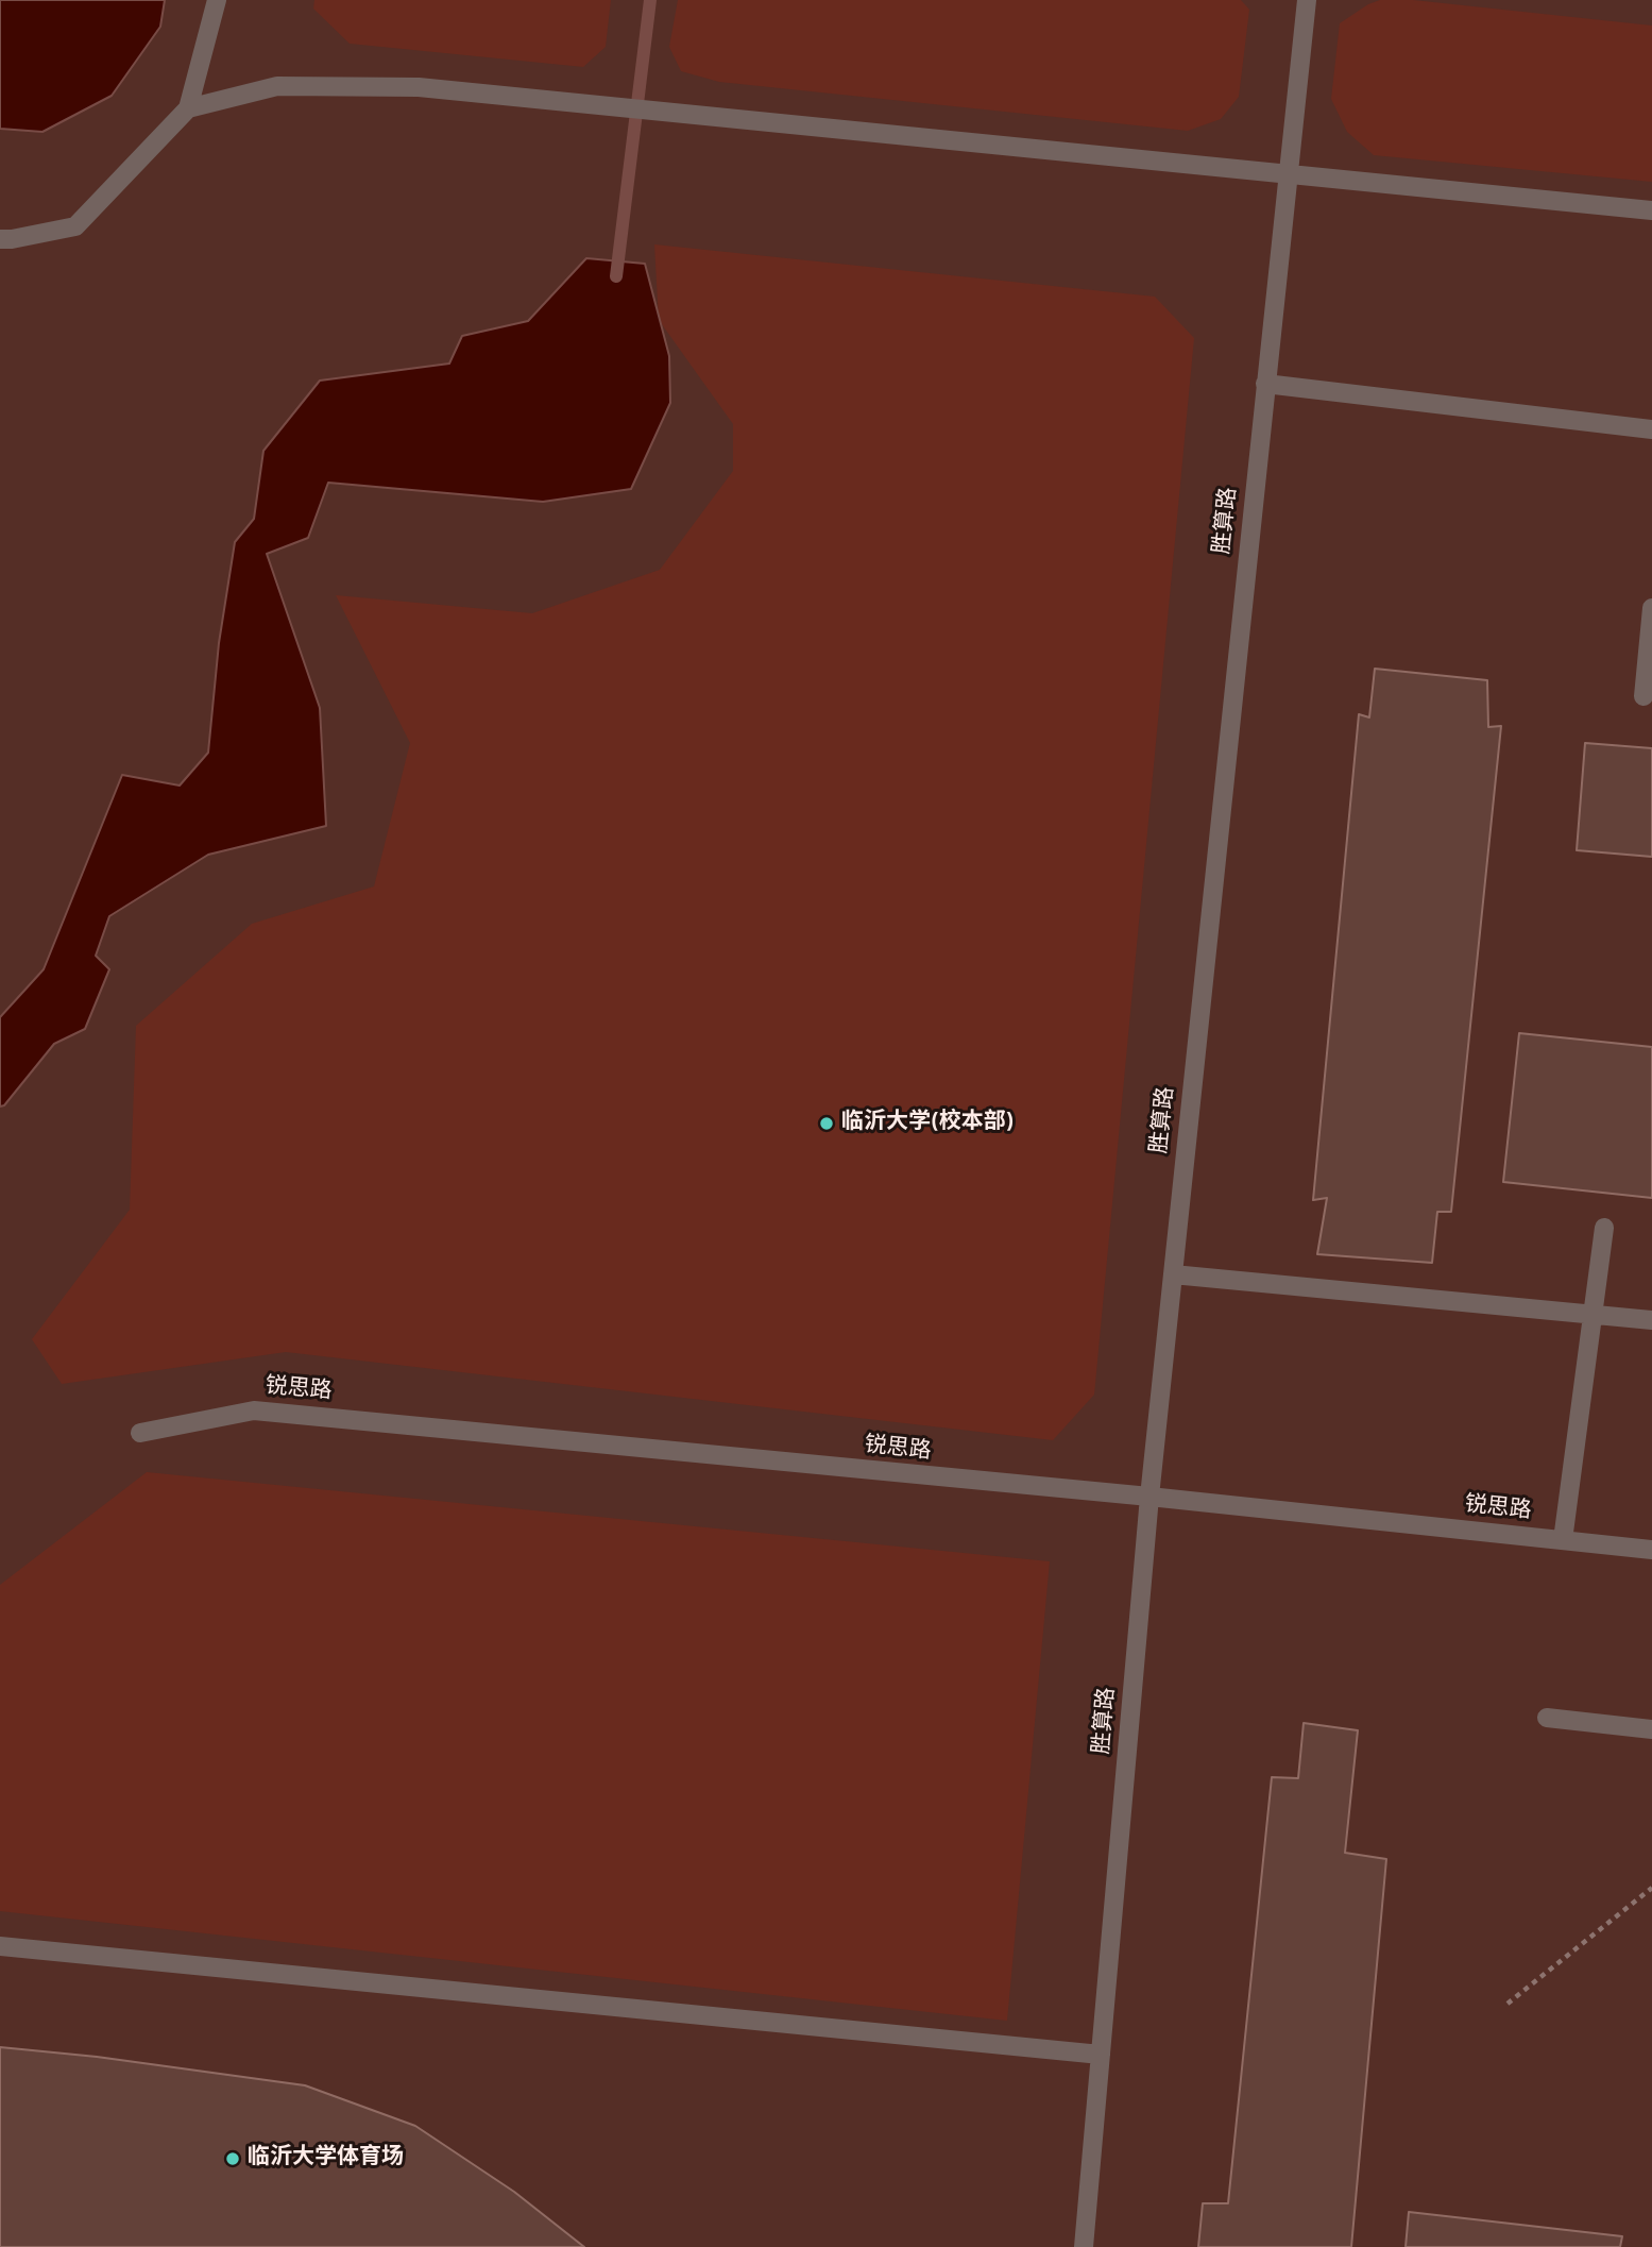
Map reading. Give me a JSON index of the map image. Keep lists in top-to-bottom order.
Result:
{
  "streets": {
    "lane": ["胜算路", "锐思路"]
  },
  "crossings": [
    ["胜算路", "锐思路"]
  ],
  "places": ["临沂大学(校本部)", "临沂大学体育场"]
}
